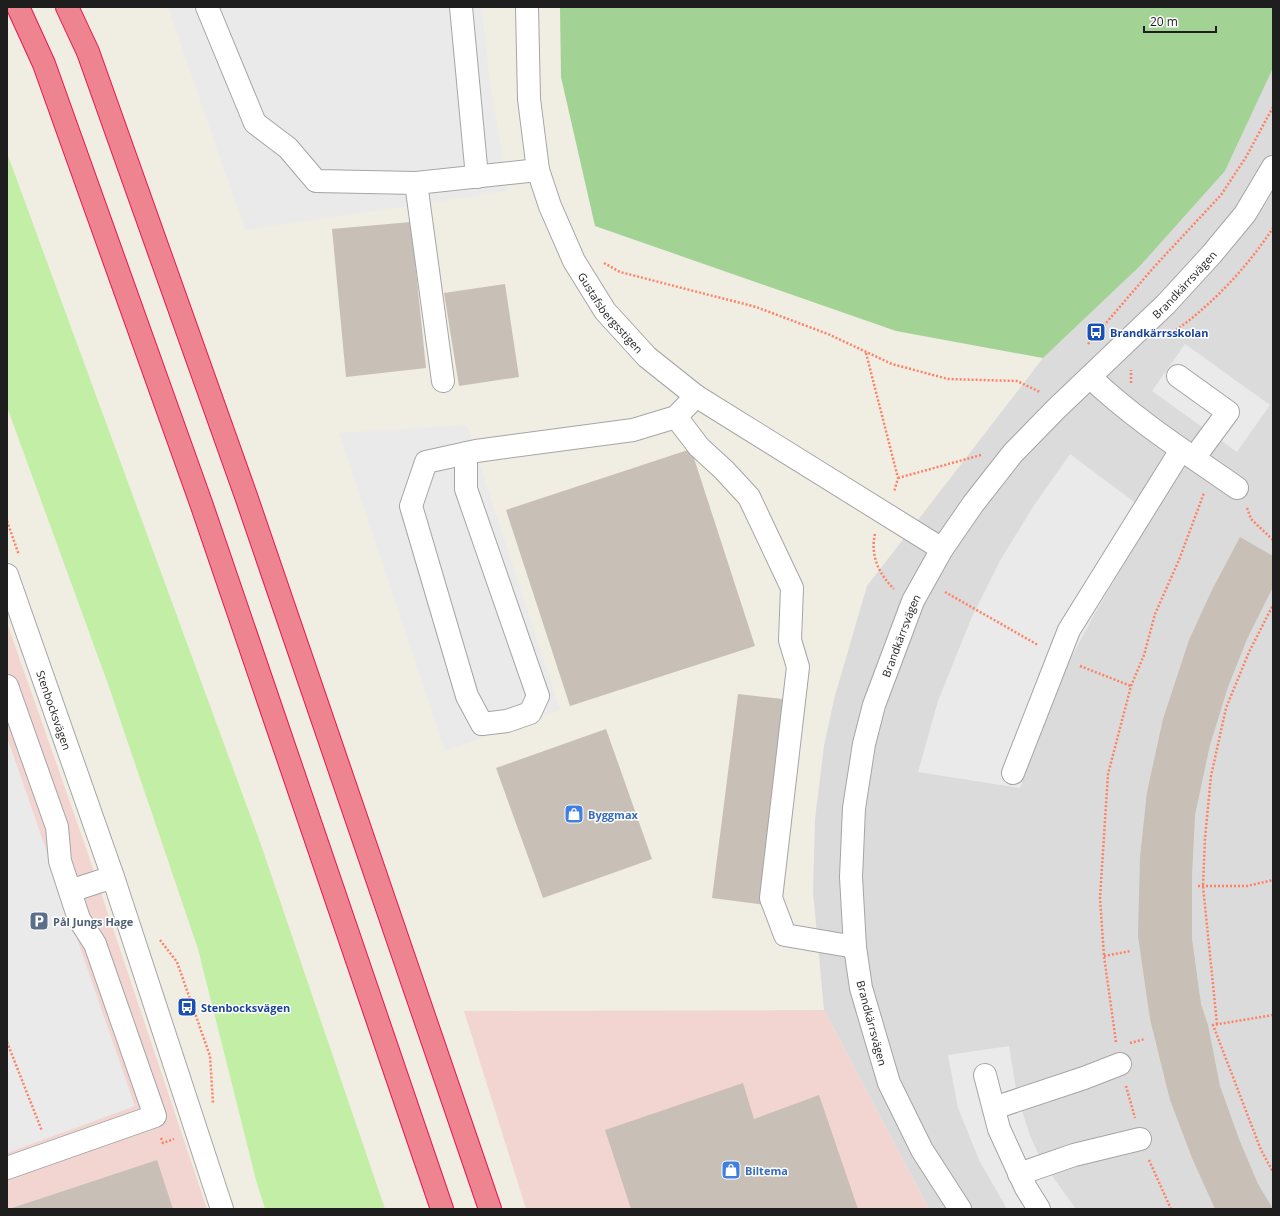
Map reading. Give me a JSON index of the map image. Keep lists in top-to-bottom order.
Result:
{
  "streets": {
    "street": ["Brandkärrsvägen", "Gustafsbergsstigen", "Stenbocksvägen"]
  },
  "crossings": [
    ["Brandkärrsvägen", "Gustafsbergsstigen"]
  ],
  "places": {
    "bus stop": ["Brandkärrsskolan", "Stenbocksvägen"],
    "shop": ["Byggmax", "Biltema"],
    "parking": ["Pål Jungs Hage"]
  },
  "scale_bar": "20 m"
}
